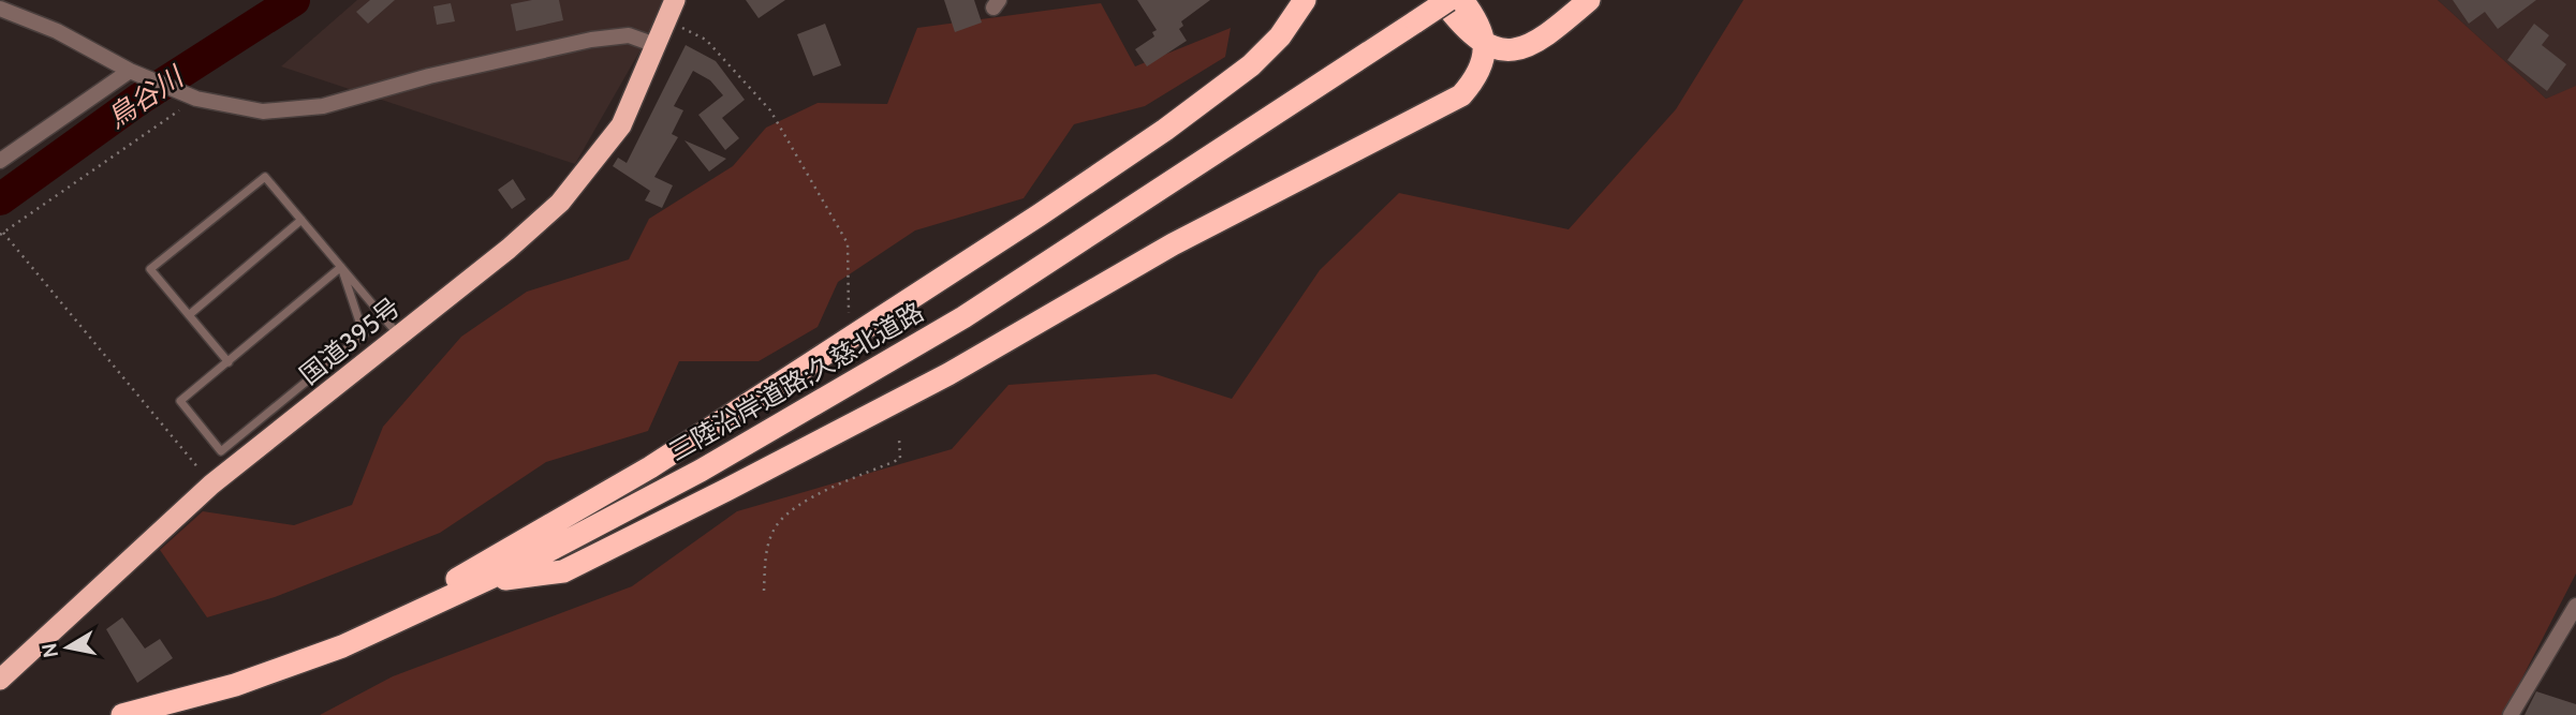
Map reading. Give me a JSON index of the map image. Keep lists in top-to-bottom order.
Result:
{
  "streets": {
    "highway": ["国道395号", "三陸沿岸道路;久慈北道路"]
  },
  "water": ["鳥谷川"],
  "north": "left"
}
